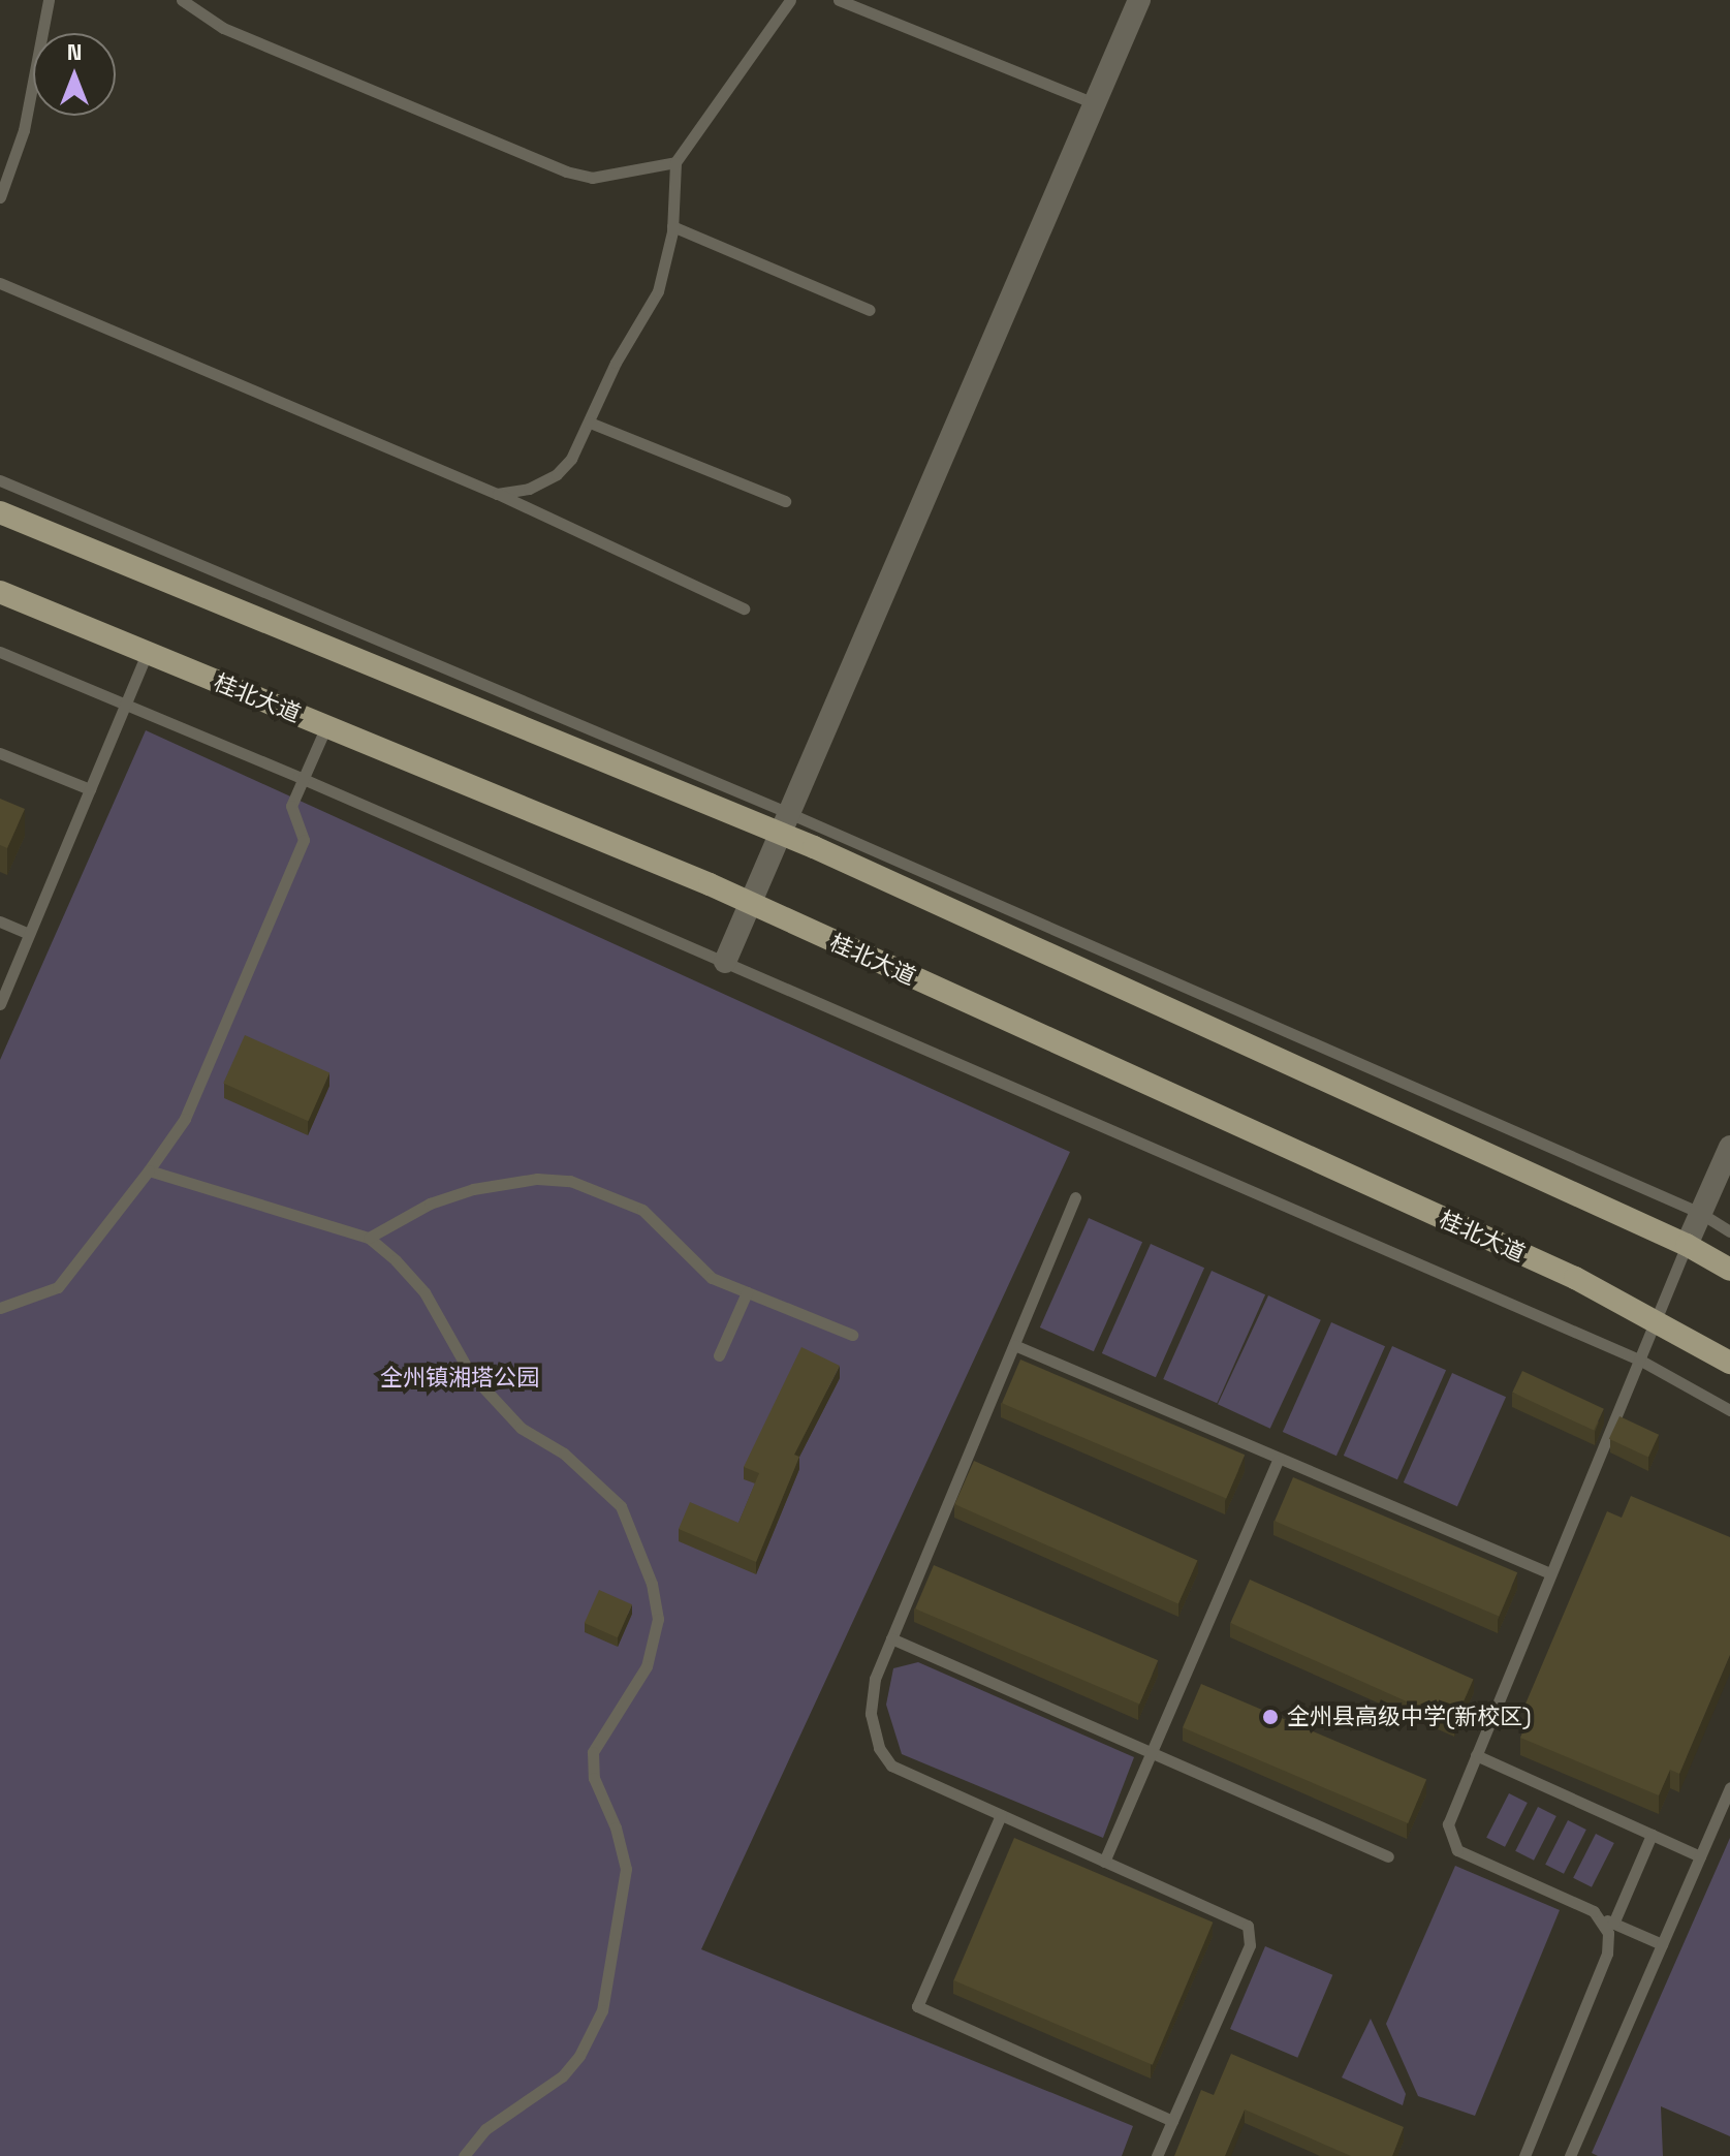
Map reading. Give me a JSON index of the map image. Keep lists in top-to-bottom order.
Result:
{
  "streets": {
    "main road": ["桂北大道"]
  },
  "parks": ["全州镇湘塔公园"],
  "places": ["全州县高级中学(新校区)"],
  "north": "top"
}
